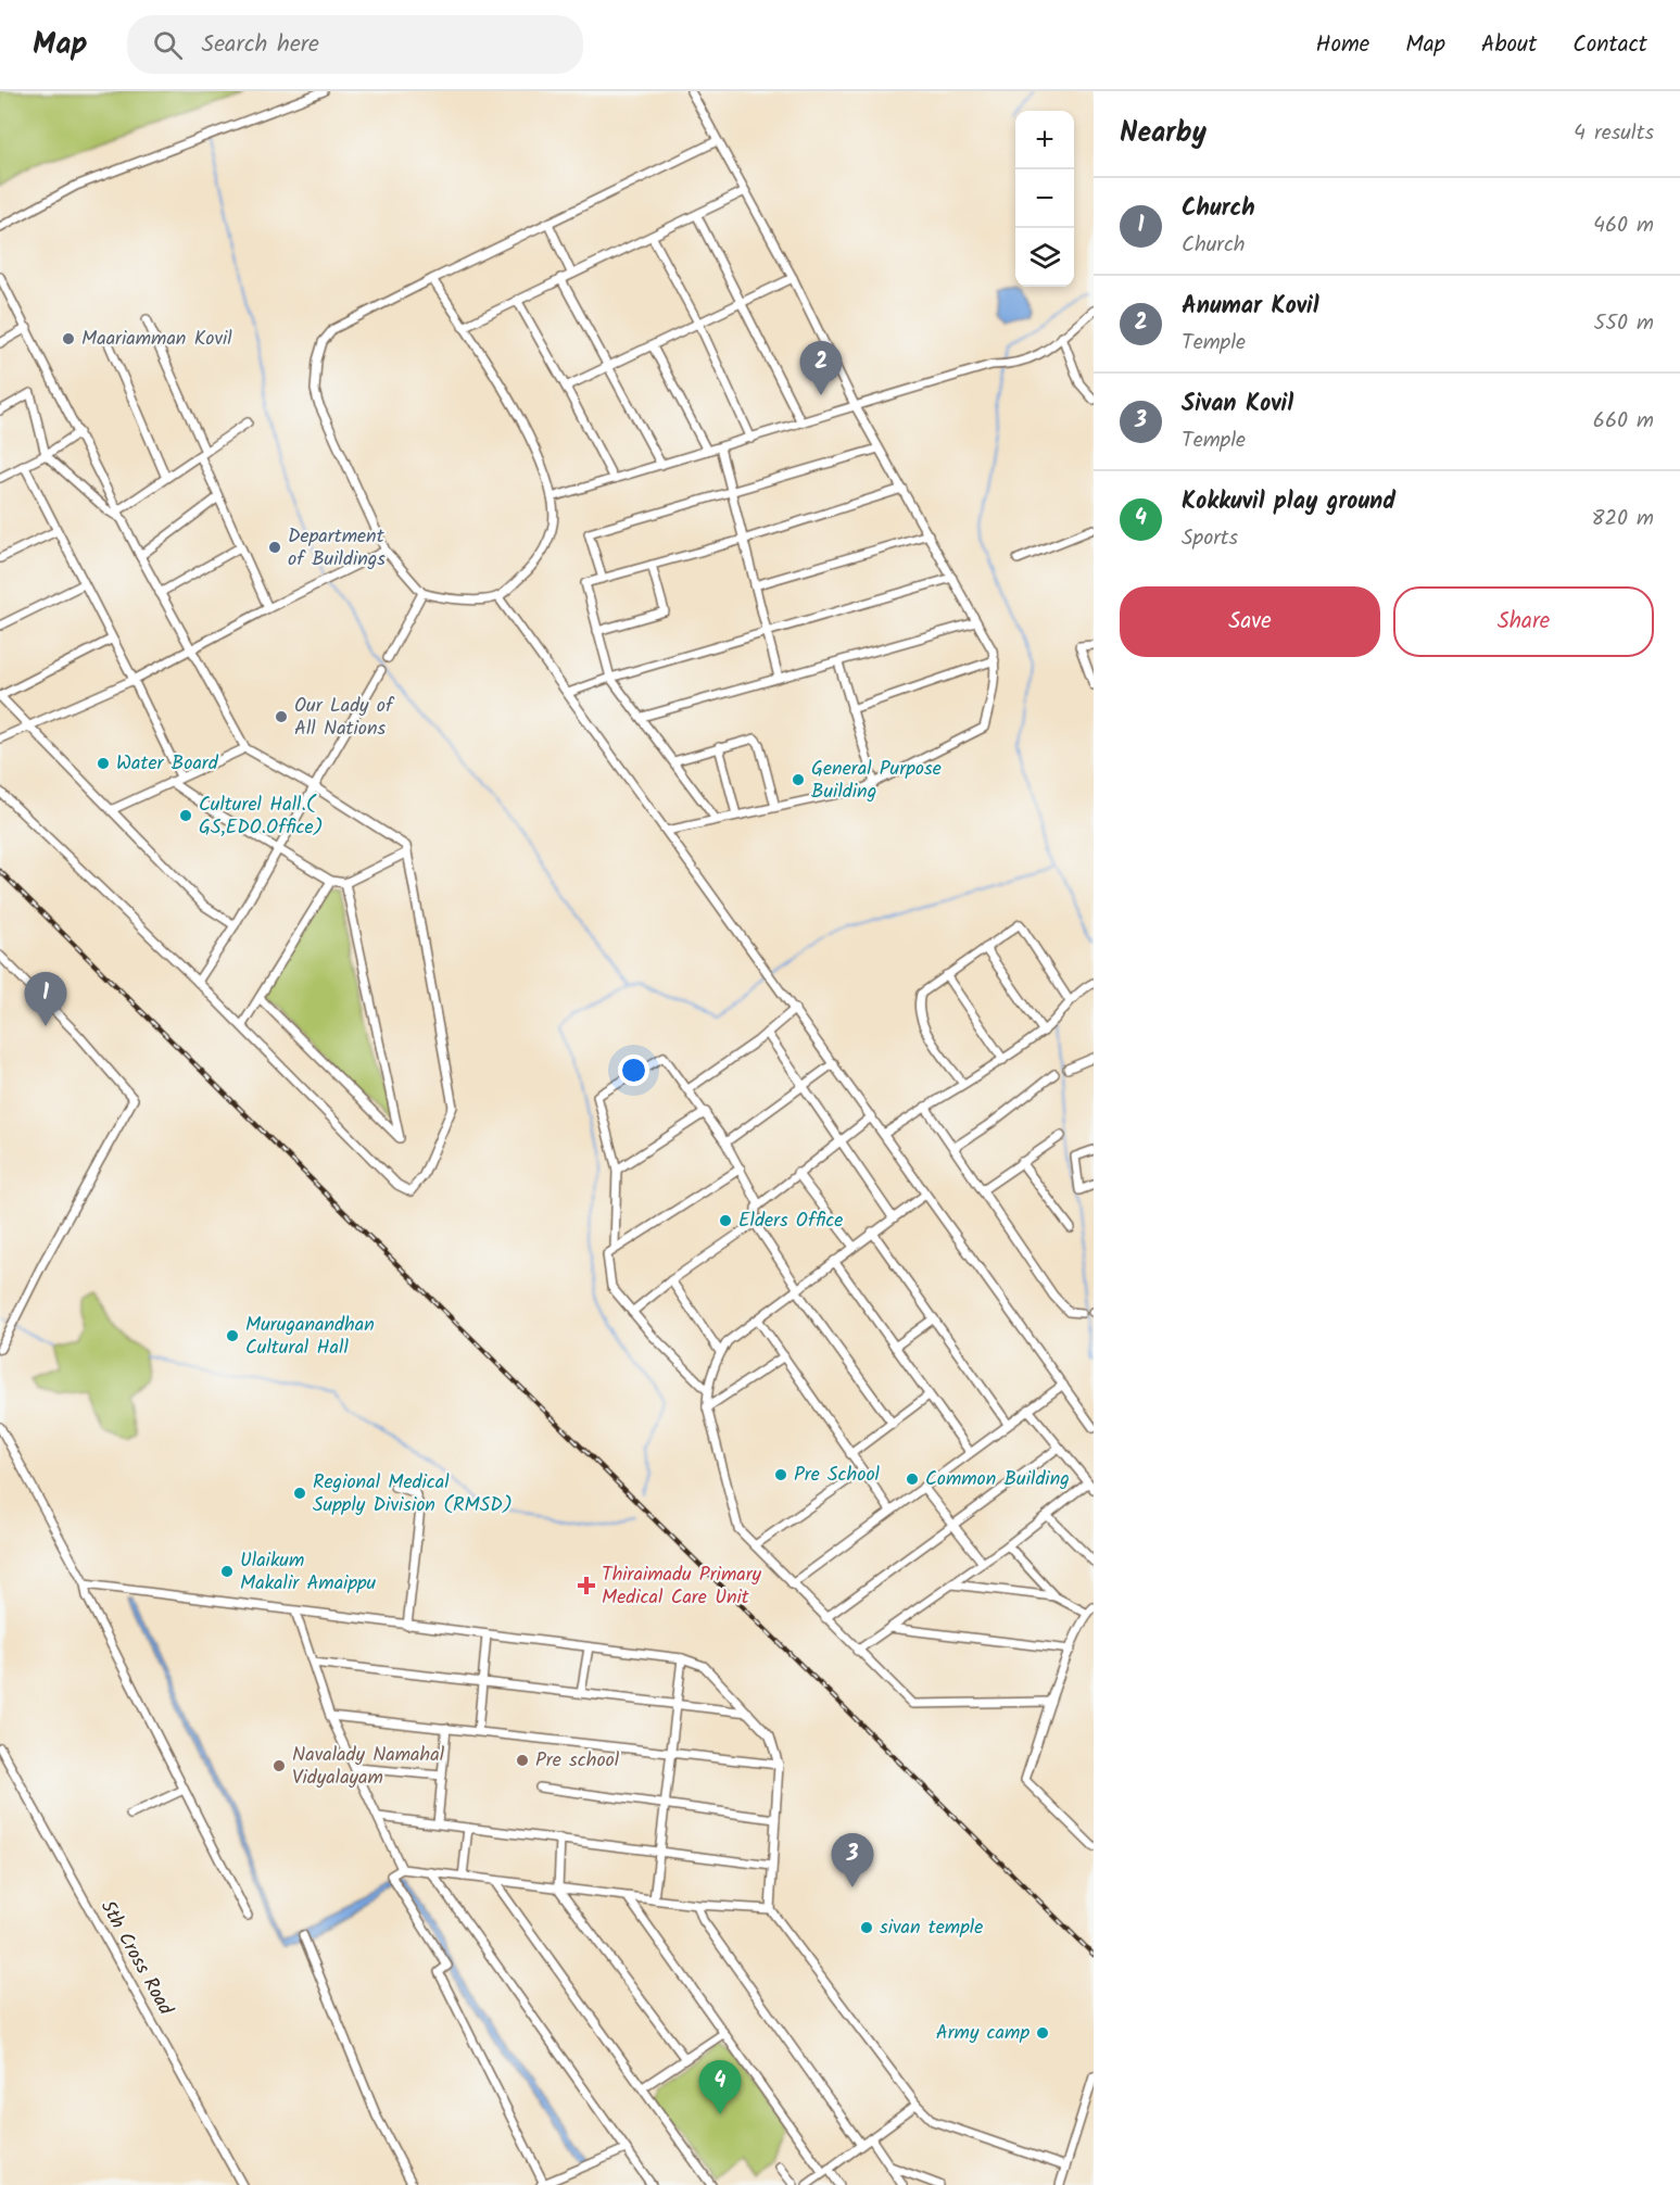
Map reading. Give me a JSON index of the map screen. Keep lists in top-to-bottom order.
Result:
{
  "streets": {
    "street": ["5th Cross Road"]
  },
  "places": {
    "other": [
      "Maariamman Kovil",
      "Department of Buildings",
      "Our Lady of All Nations",
      "Water Board",
      "General Purpose Building",
      "Culturel Hall.( GS,EDO.Office)",
      "Elders Office",
      "Muruganandhan Cultural Hall",
      "Pre School",
      "Common Building",
      "Regional Medical Supply Division (RMSD)",
      "Ulaikum Makalir Amaippu",
      "Pre school",
      "Navalady Namahal Vidyalayam",
      "sivan temple",
      "Army camp"
    ],
    "health": ["Thiraimadu Primary Medical Care Unit"]
  },
  "page": {
    "header": "Map",
    "search": "Search here",
    "nav": [
      "Home",
      "Map",
      "About",
      "Contact"
    ],
    "heading": ["Nearby", "4 results"],
    "map_buttons": ["+", "−"],
    "list": [
      {
        "mark": "1",
        "name": "Church",
        "note": "Church",
        "value": "460 m"
      },
      {
        "mark": "2",
        "name": "Anumar Kovil",
        "note": "Temple",
        "value": "550 m"
      },
      {
        "mark": "3",
        "name": "Sivan Kovil",
        "note": "Temple",
        "value": "660 m"
      },
      {
        "mark": "4",
        "name": "Kokkuvil play ground",
        "note": "Sports",
        "value": "820 m"
      }
    ],
    "pins": [
      "2",
      "1",
      "3",
      "4"
    ],
    "buttons": ["Save", "Share"]
  }
}
